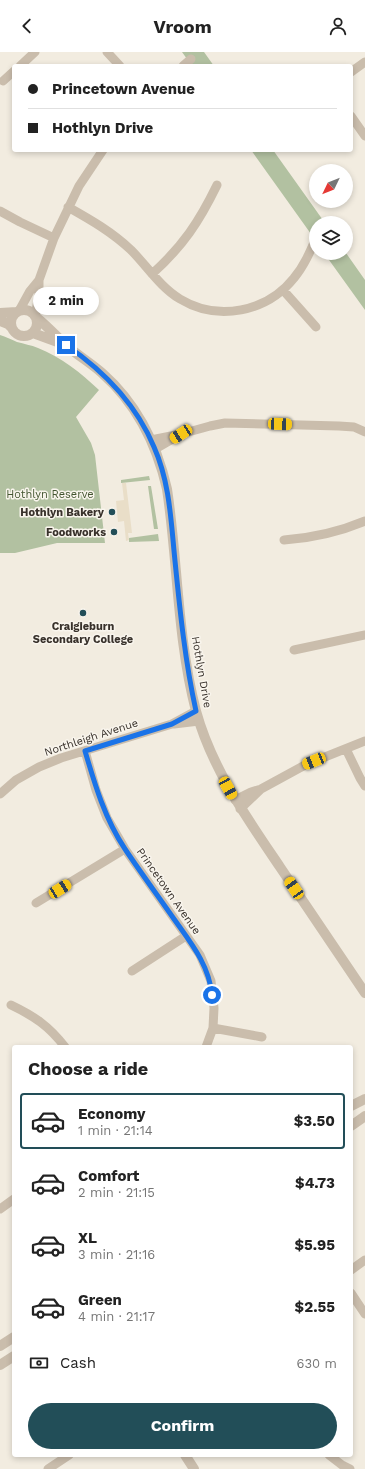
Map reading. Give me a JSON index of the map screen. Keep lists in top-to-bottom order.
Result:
{
  "streets": {
    "street": ["Hothlyn Drive", "Northleigh Avenue", "Princetown Avenue"]
  },
  "crossings": [
    ["Hothlyn Drive", "Northleigh Avenue"],
    ["Northleigh Avenue", "Princetown Avenue"]
  ],
  "parks": ["Hothlyn Reserve"],
  "places": ["Hothlyn Bakery", "Foodworks", "Craigieburn Secondary College"],
  "north": "bottom left",
  "page": {
    "header": "Vroom",
    "banner": ["Princetown Avenue", "Hothlyn Drive"],
    "bubble": "2 min",
    "heading": "Choose a ride",
    "list": [
      {
        "name": "Economy",
        "note": "1 min · 21:14",
        "value": "$3.50"
      },
      {
        "name": "Comfort",
        "note": "2 min · 21:15",
        "value": "$4.73"
      },
      {
        "name": "XL",
        "note": "3 min · 21:16",
        "value": "$5.95"
      },
      {
        "name": "Green",
        "note": "4 min · 21:17",
        "value": "$2.55"
      }
    ],
    "pay": ["Cash", "630 m"],
    "buttons": "Confirm"
  }
}
